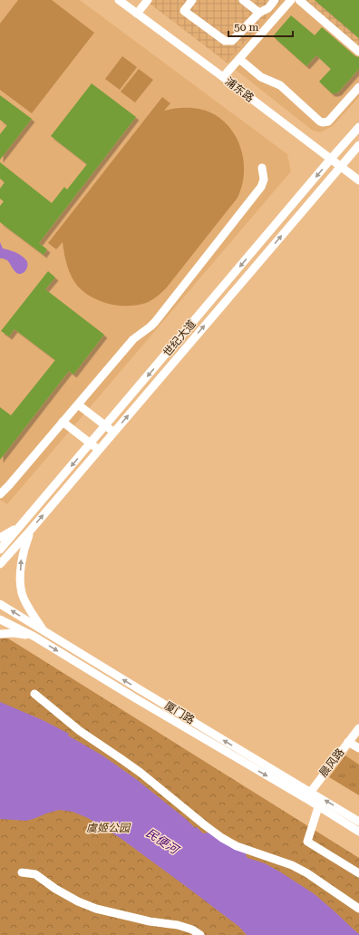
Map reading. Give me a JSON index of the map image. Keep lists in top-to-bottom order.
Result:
{
  "streets": {
    "street": [
      "浦东路",
      "世纪大道",
      "厦门路",
      "晨风路"
    ]
  },
  "crossings": [
    ["浦东路", "世纪大道"],
    ["厦门路", "晨风路"]
  ],
  "water": ["民便河"],
  "parks": ["虞姬公园"],
  "scale_bar": "50 m"
}
